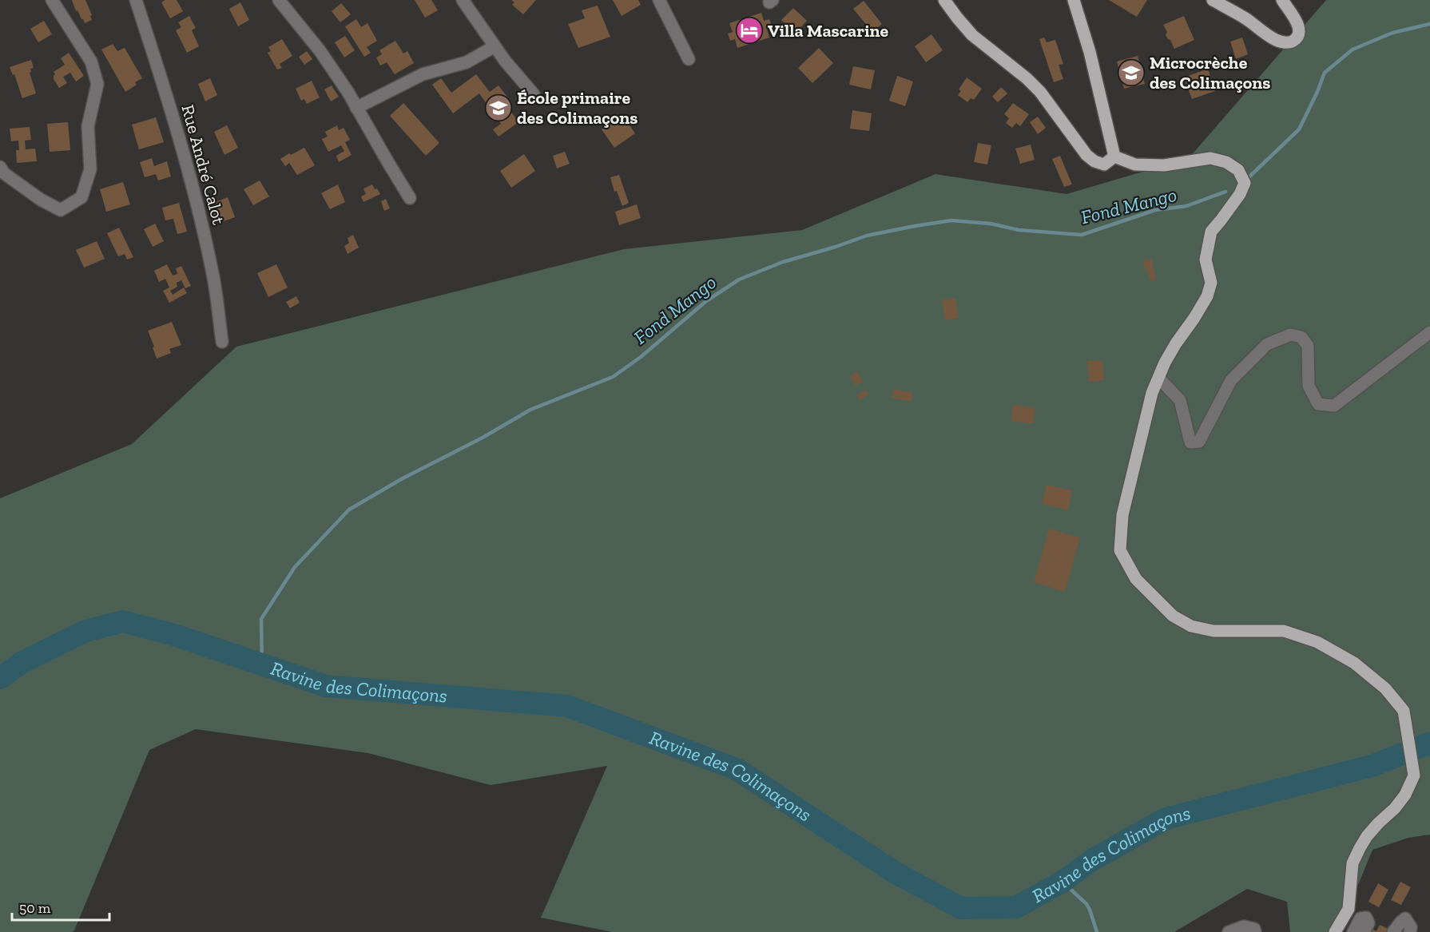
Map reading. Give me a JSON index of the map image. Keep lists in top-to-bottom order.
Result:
{
  "streets": {
    "street": ["Rue André Calot"]
  },
  "water": ["Fond Mango", "Ravine des Colimaçons"],
  "places": {
    "hotel": ["Villa Mascarine"],
    "school or university": ["Microcrèche des Colimaçons", "École primaire des Colimaçons"]
  },
  "scale_bar": "50 m"
}
